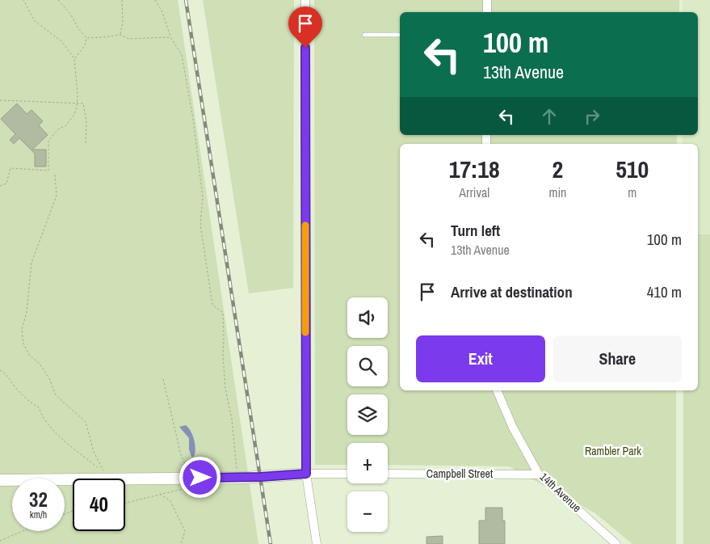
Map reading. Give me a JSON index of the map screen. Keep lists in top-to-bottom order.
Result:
{
  "streets": {
    "street": ["Campbell Street", "14th Avenue"]
  },
  "crossings": [
    ["Campbell Street", "14th Avenue"]
  ],
  "parks": ["Rambler Park"],
  "page": {
    "turn": ["100 m", "13th Avenue"],
    "eta": [
      "17:18",
      "Arrival",
      "2",
      "min",
      "510",
      "m"
    ],
    "list": [
      {
        "name": "Turn left",
        "note": "13th Avenue",
        "value": "100 m"
      },
      {
        "name": "Arrive at destination",
        "value": "410 m"
      }
    ],
    "map_buttons": ["+", "−"],
    "buttons": ["Exit", "Share"],
    "speed": "32 km/h",
    "limit": "40"
  }
}
